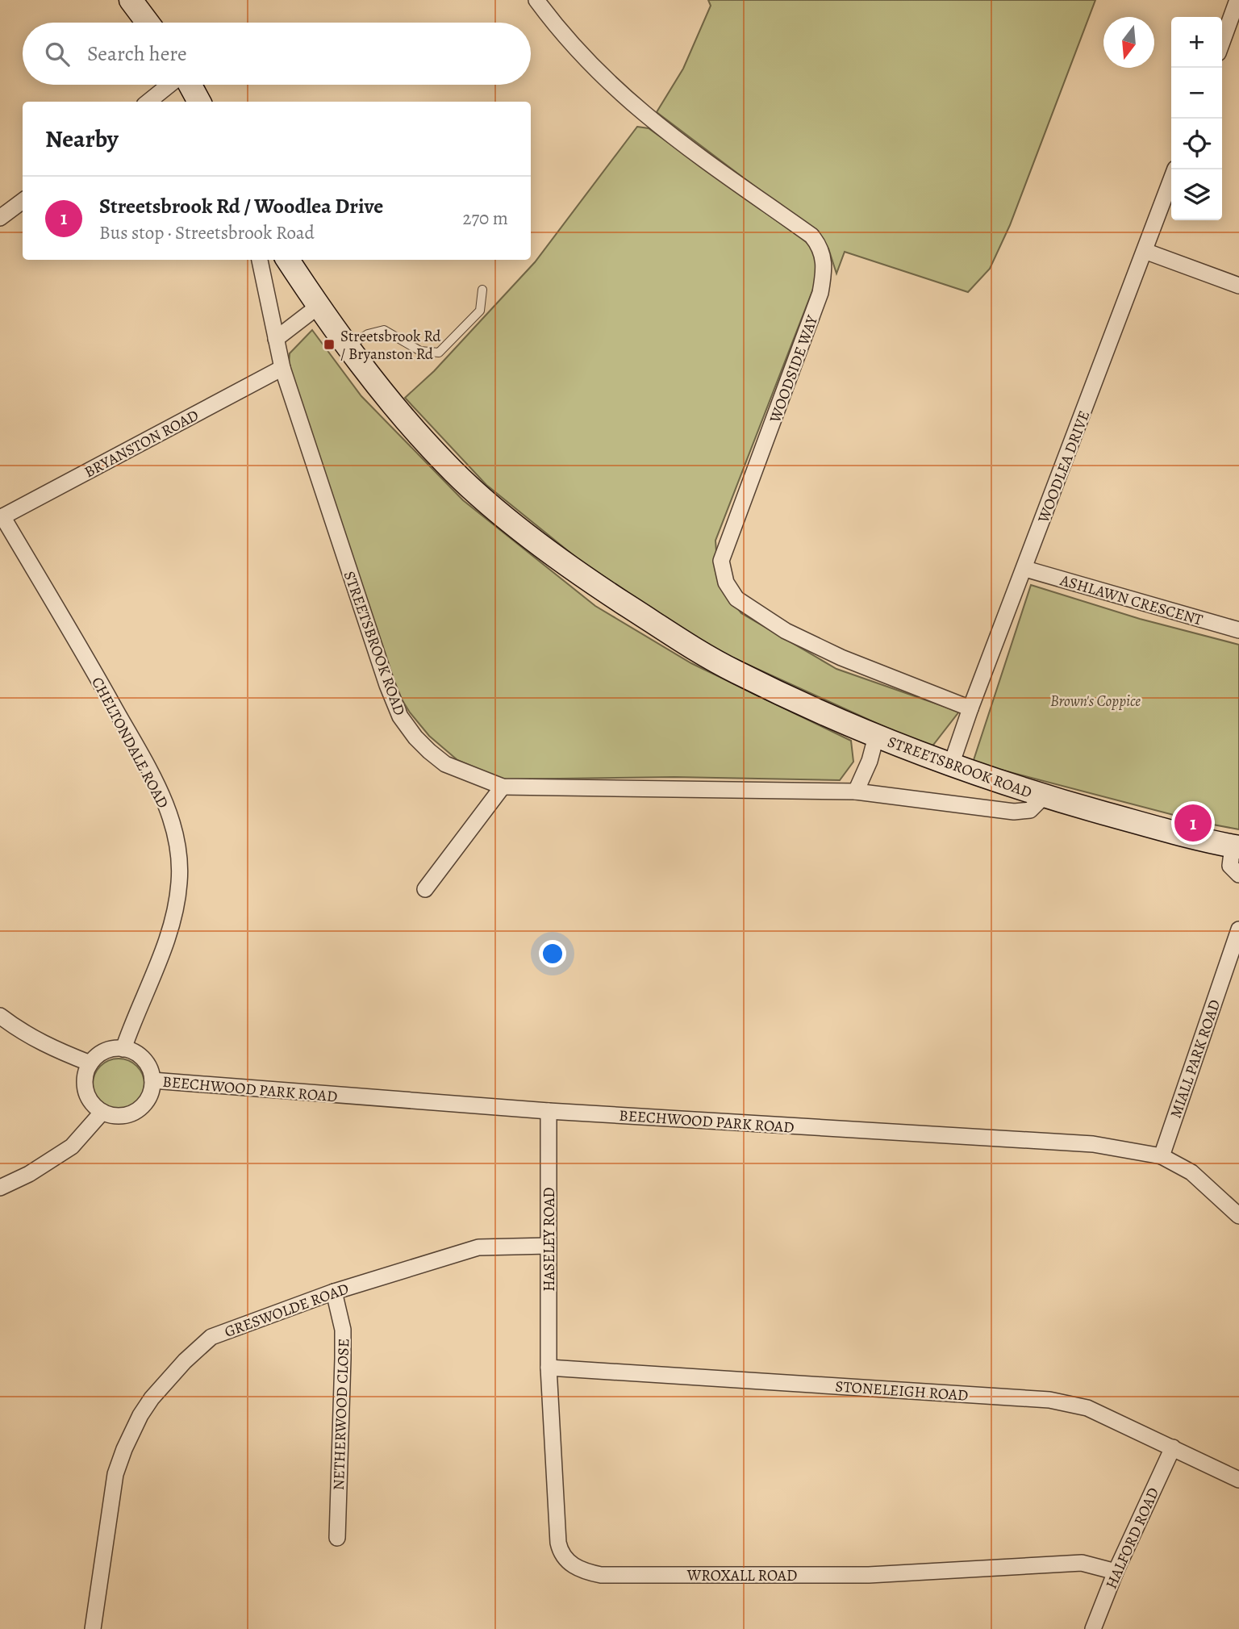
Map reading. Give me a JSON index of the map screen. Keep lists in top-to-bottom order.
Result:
{
  "streets": {
    "main road": ["STREETSBROOK ROAD"],
    "street": [
      "WOODSIDE WAY",
      "BRYANSTON ROAD",
      "WOODLEA DRIVE",
      "ASHLAWN CRESCENT",
      "CHELTONDALE ROAD",
      "MIALL PARK ROAD",
      "BEECHWOOD PARK ROAD",
      "HASELEY ROAD",
      "GRESWOLDE ROAD",
      "STONELEIGH ROAD",
      "NETHERWOOD CLOSE",
      "HALFORD ROAD",
      "WROXALL ROAD"
    ]
  },
  "crossings": [
    ["WOODSIDE WAY", "WOODLEA DRIVE"],
    ["BRYANSTON ROAD", "STREETSBROOK ROAD"],
    ["BRYANSTON ROAD", "CHELTONDALE ROAD"],
    ["WOODLEA DRIVE", "ASHLAWN CRESCENT"],
    ["WOODLEA DRIVE", "STREETSBROOK ROAD"],
    ["CHELTONDALE ROAD", "BEECHWOOD PARK ROAD"],
    ["MIALL PARK ROAD", "BEECHWOOD PARK ROAD"],
    ["BEECHWOOD PARK ROAD", "HASELEY ROAD"],
    ["HASELEY ROAD", "GRESWOLDE ROAD"],
    ["HASELEY ROAD", "STONELEIGH ROAD"],
    ["HASELEY ROAD", "WROXALL ROAD"],
    ["GRESWOLDE ROAD", "NETHERWOOD CLOSE"],
    ["STONELEIGH ROAD", "HALFORD ROAD"],
    ["STONELEIGH ROAD", "WROXALL ROAD"],
    ["HALFORD ROAD", "WROXALL ROAD"]
  ],
  "parks": ["Brown's Coppice"],
  "places": {
    "transit": ["Streetsbrook Rd / Bryanston Rd"]
  },
  "north": "bottom",
  "page": {
    "map_buttons": ["+", "−"],
    "search": "Search here",
    "heading": "Nearby",
    "list": [
      {
        "mark": "1",
        "name": "Streetsbrook Rd / Woodlea Drive",
        "note": "Bus stop · Streetsbrook Road",
        "value": "270 m"
      }
    ],
    "pins": "1"
  }
}
